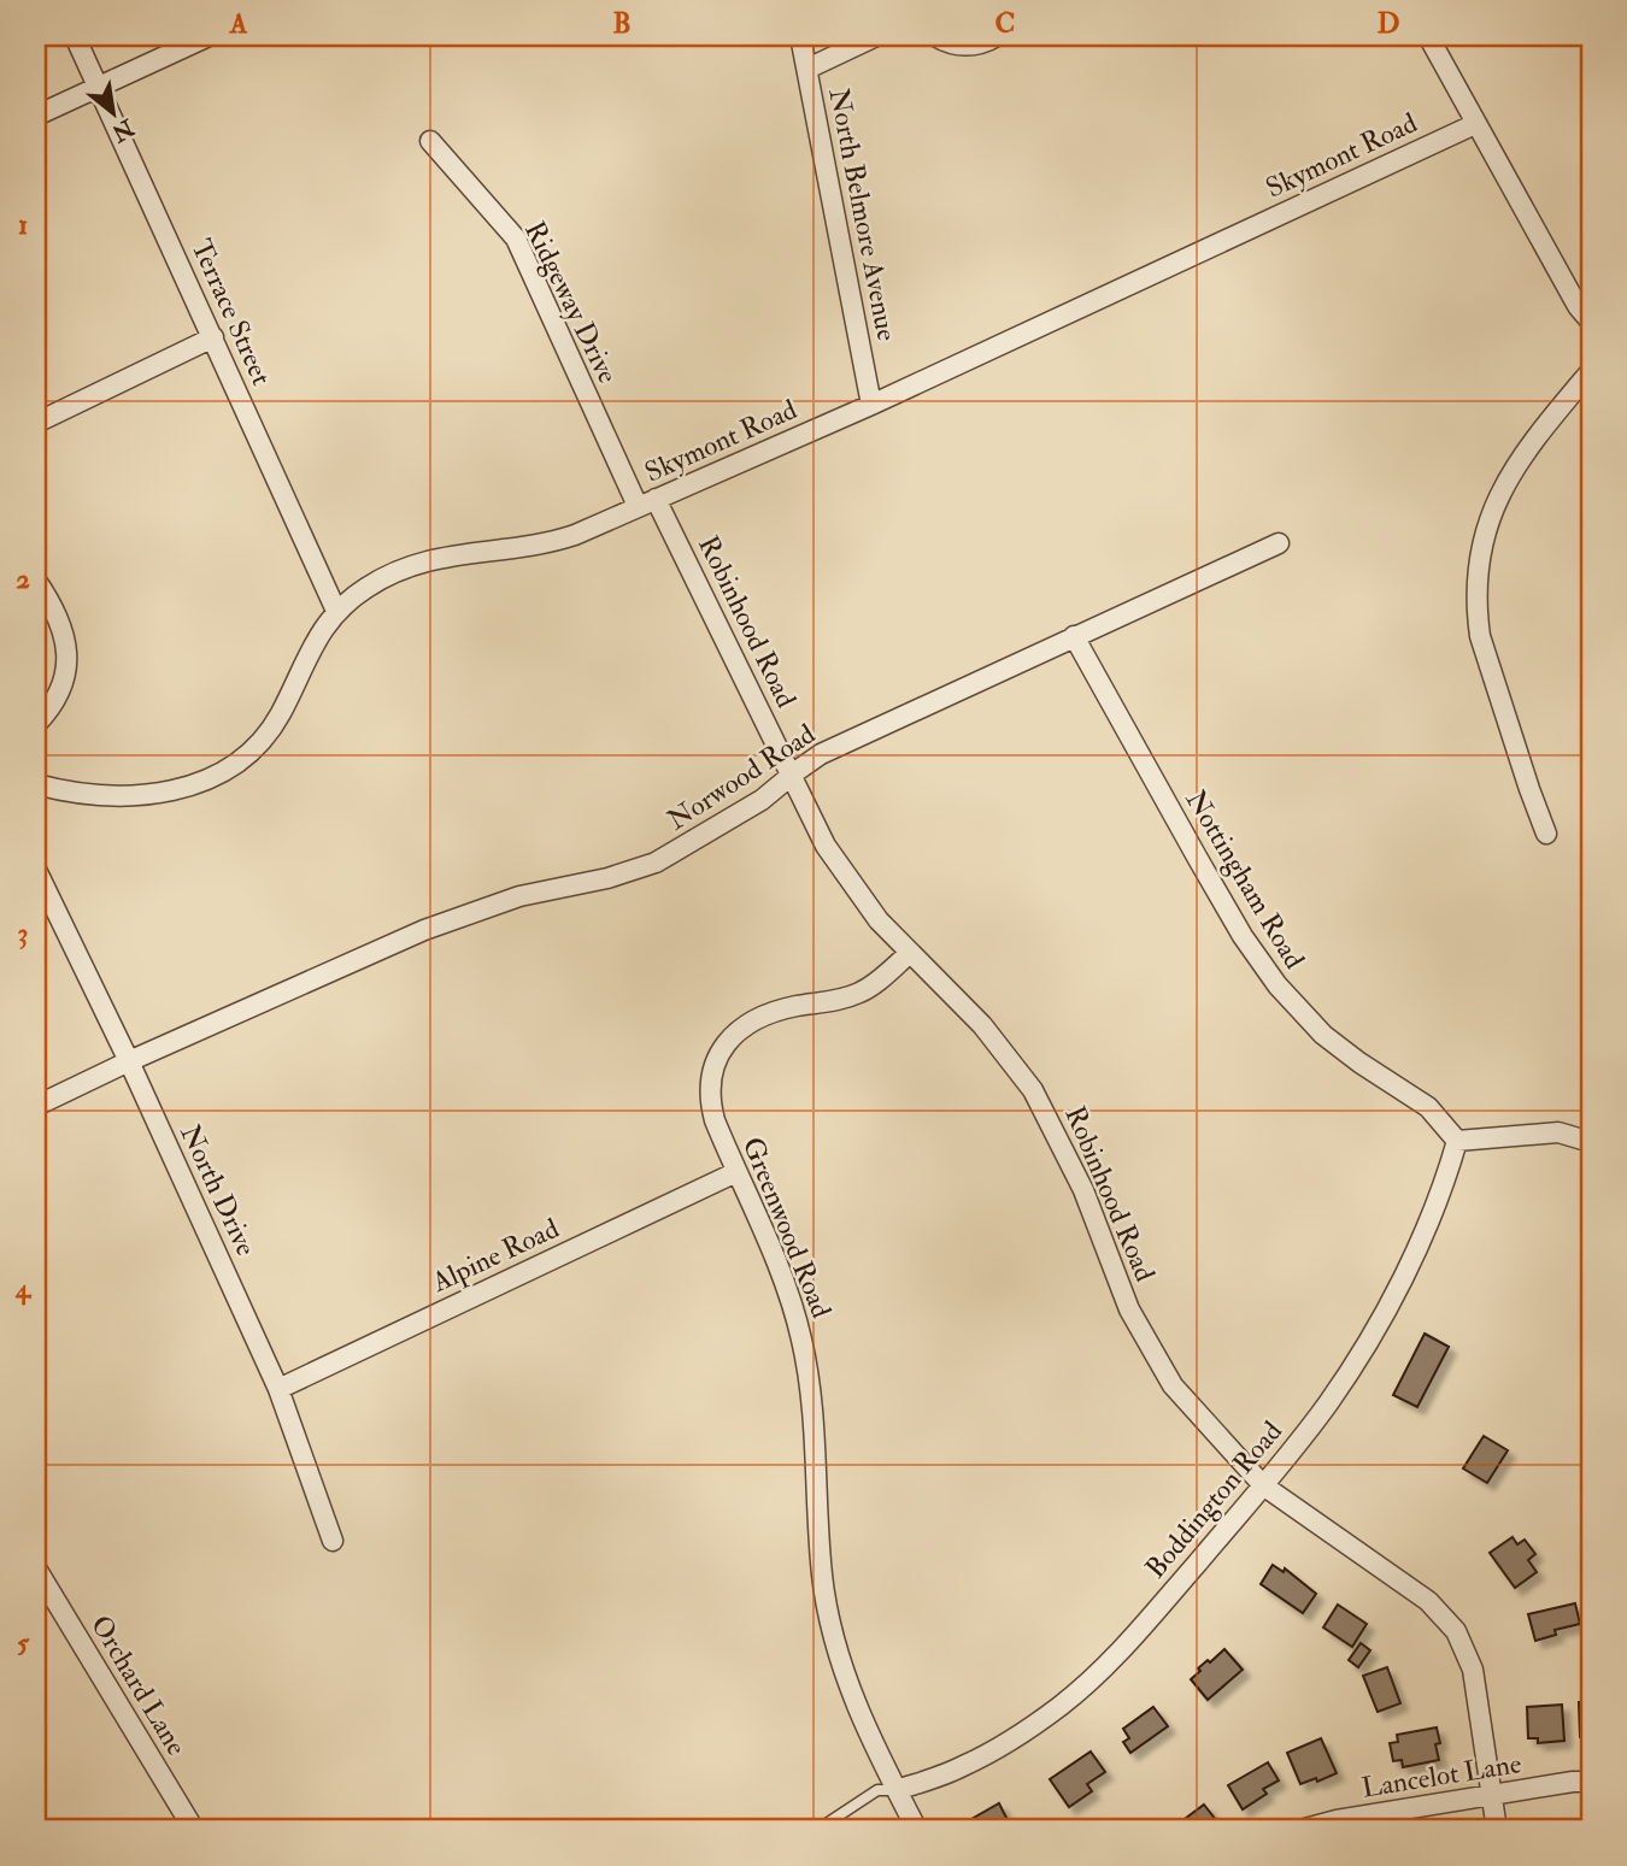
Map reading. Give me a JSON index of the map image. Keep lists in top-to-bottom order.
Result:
{
  "streets": {
    "street": [
      "Skymont Road",
      "North Belmore Avenue",
      "Ridgeway Drive",
      "Terrace Street",
      "Robinhood Road",
      "Norwood Road",
      "Nottingham Road",
      "North Drive",
      "Greenwood Road",
      "Alpine Road",
      "Boddington Road",
      "Orchard Lane",
      "Lancelot Lane"
    ]
  },
  "crossings": [
    ["Skymont Road", "North Belmore Avenue"],
    ["Skymont Road", "Ridgeway Drive"],
    ["Skymont Road", "Terrace Street"],
    ["Skymont Road", "Robinhood Road"],
    ["Ridgeway Drive", "Robinhood Road"],
    ["Robinhood Road", "Norwood Road"],
    ["Robinhood Road", "Greenwood Road"],
    ["Robinhood Road", "Boddington Road"],
    ["Robinhood Road", "Lancelot Lane"],
    ["Norwood Road", "Nottingham Road"],
    ["Norwood Road", "North Drive"],
    ["Nottingham Road", "Boddington Road"],
    ["North Drive", "Alpine Road"],
    ["Greenwood Road", "Alpine Road"],
    ["Greenwood Road", "Boddington Road"]
  ],
  "north": "bottom right",
  "grid": {
    "columns": [
      "A",
      "B",
      "C",
      "D"
    ],
    "rows": [
      "1",
      "2",
      "3",
      "4",
      "5"
    ]
  }
}
